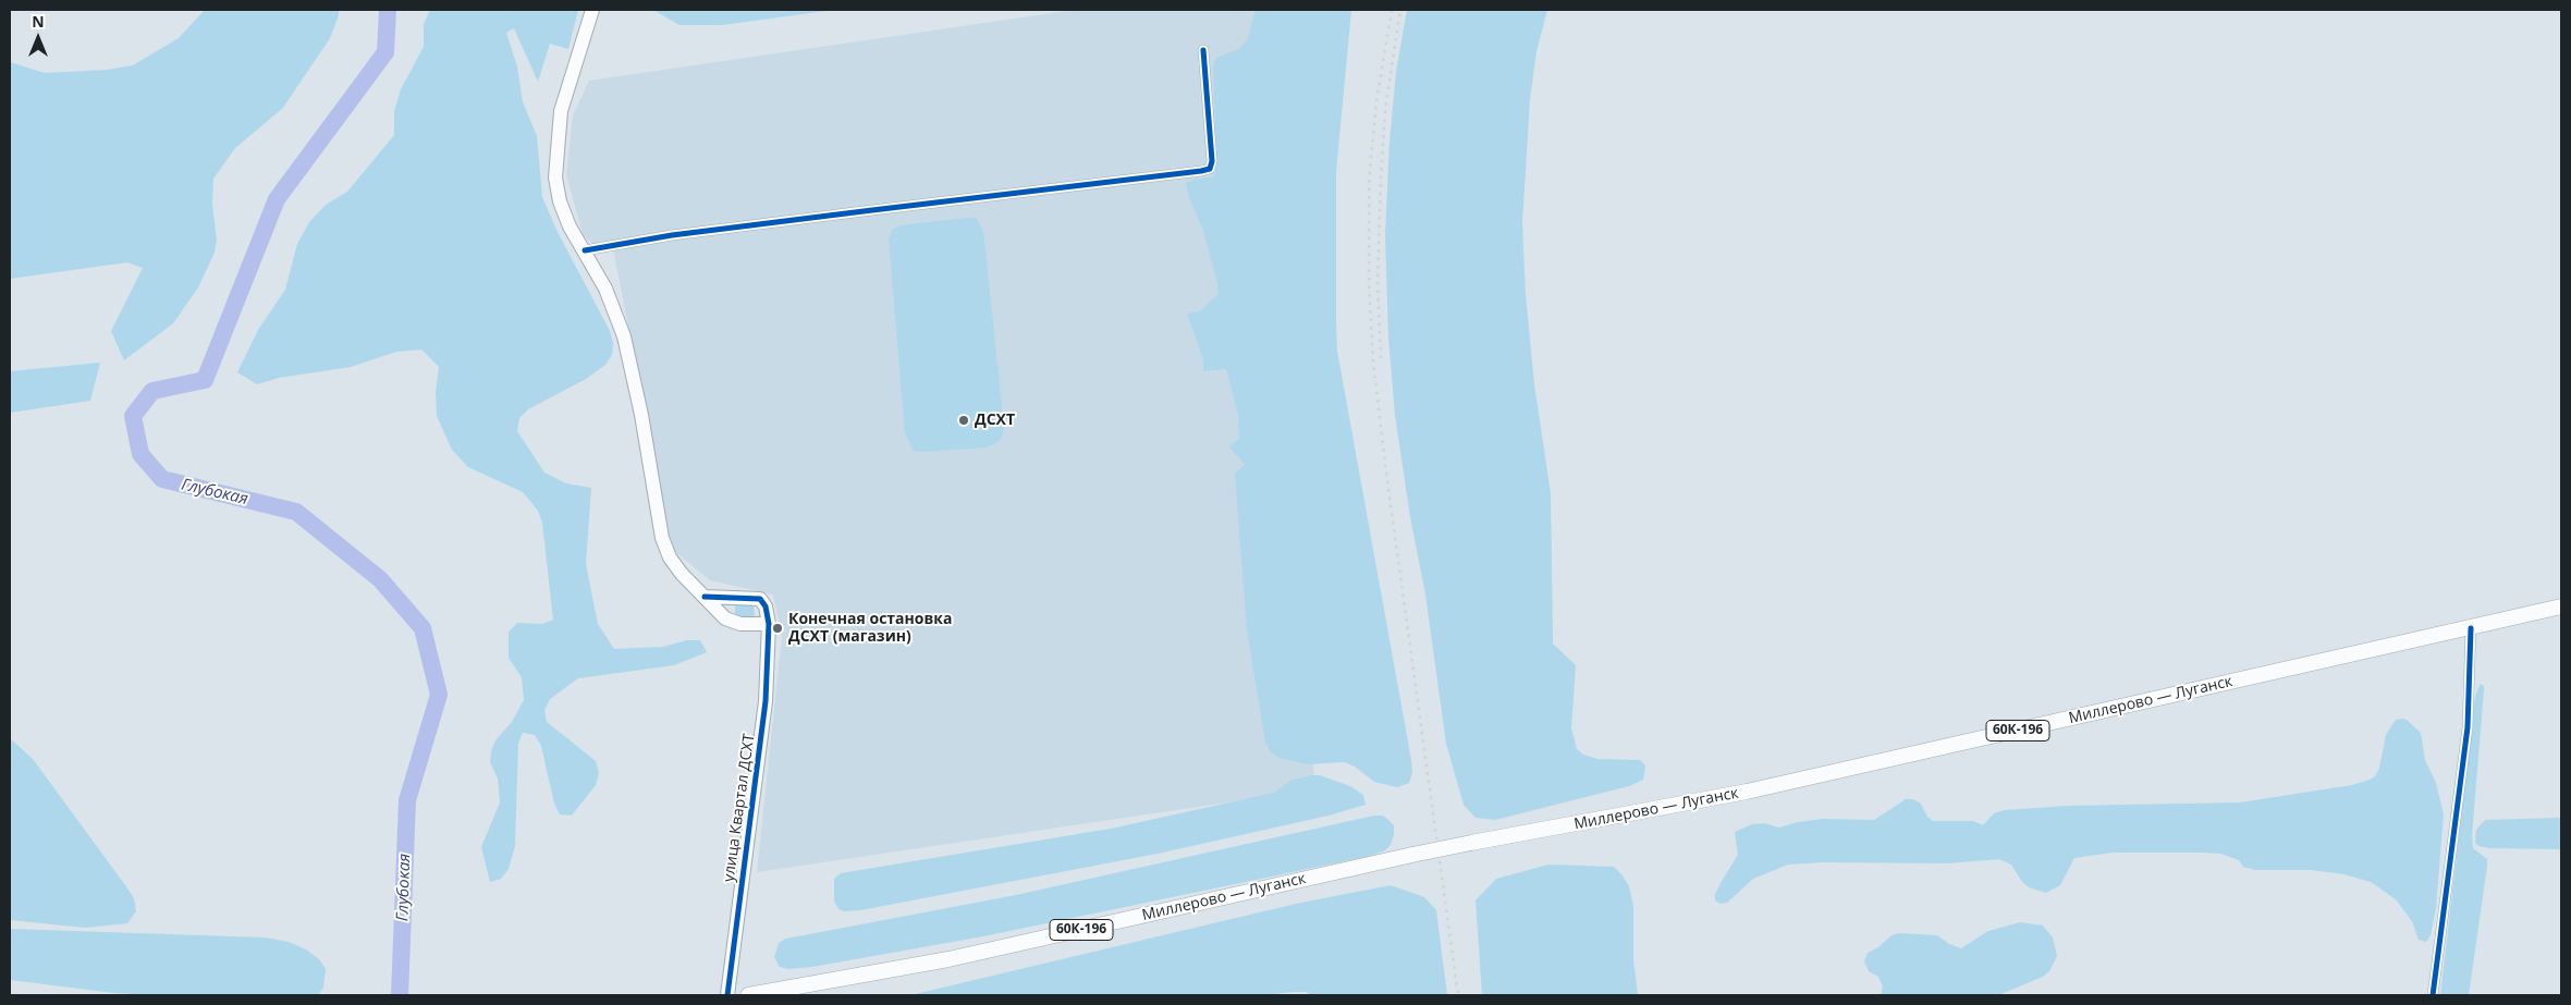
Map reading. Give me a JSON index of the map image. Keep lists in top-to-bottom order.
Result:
{
  "streets": {
    "main road": ["Миллерово — Луганск", "60К-196"],
    "street": ["улица Квартал ДСХТ"]
  },
  "water": ["Глубокая"],
  "places": ["ДСХТ", "Конечная остановка ДСХТ (магазин)"],
  "north": "top"
}
